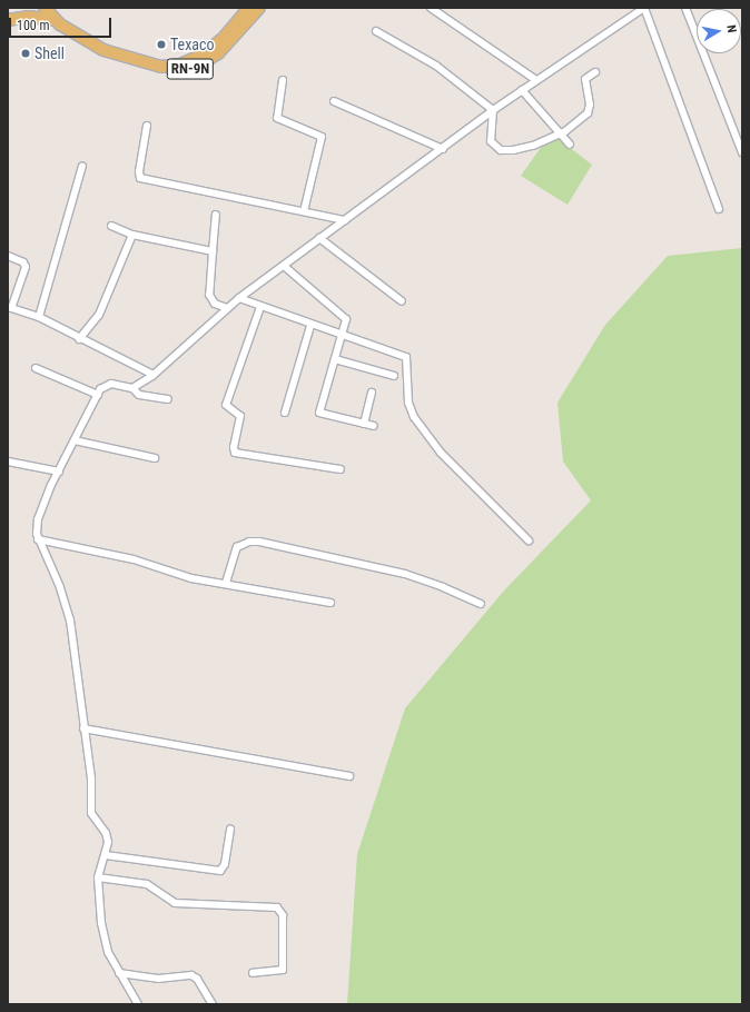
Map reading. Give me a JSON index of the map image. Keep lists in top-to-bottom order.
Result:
{
  "streets": {
    "main road": ["RN-9N"]
  },
  "places": ["Texaco", "Shell"],
  "scale_bar": "100 m",
  "north": "right"
}
